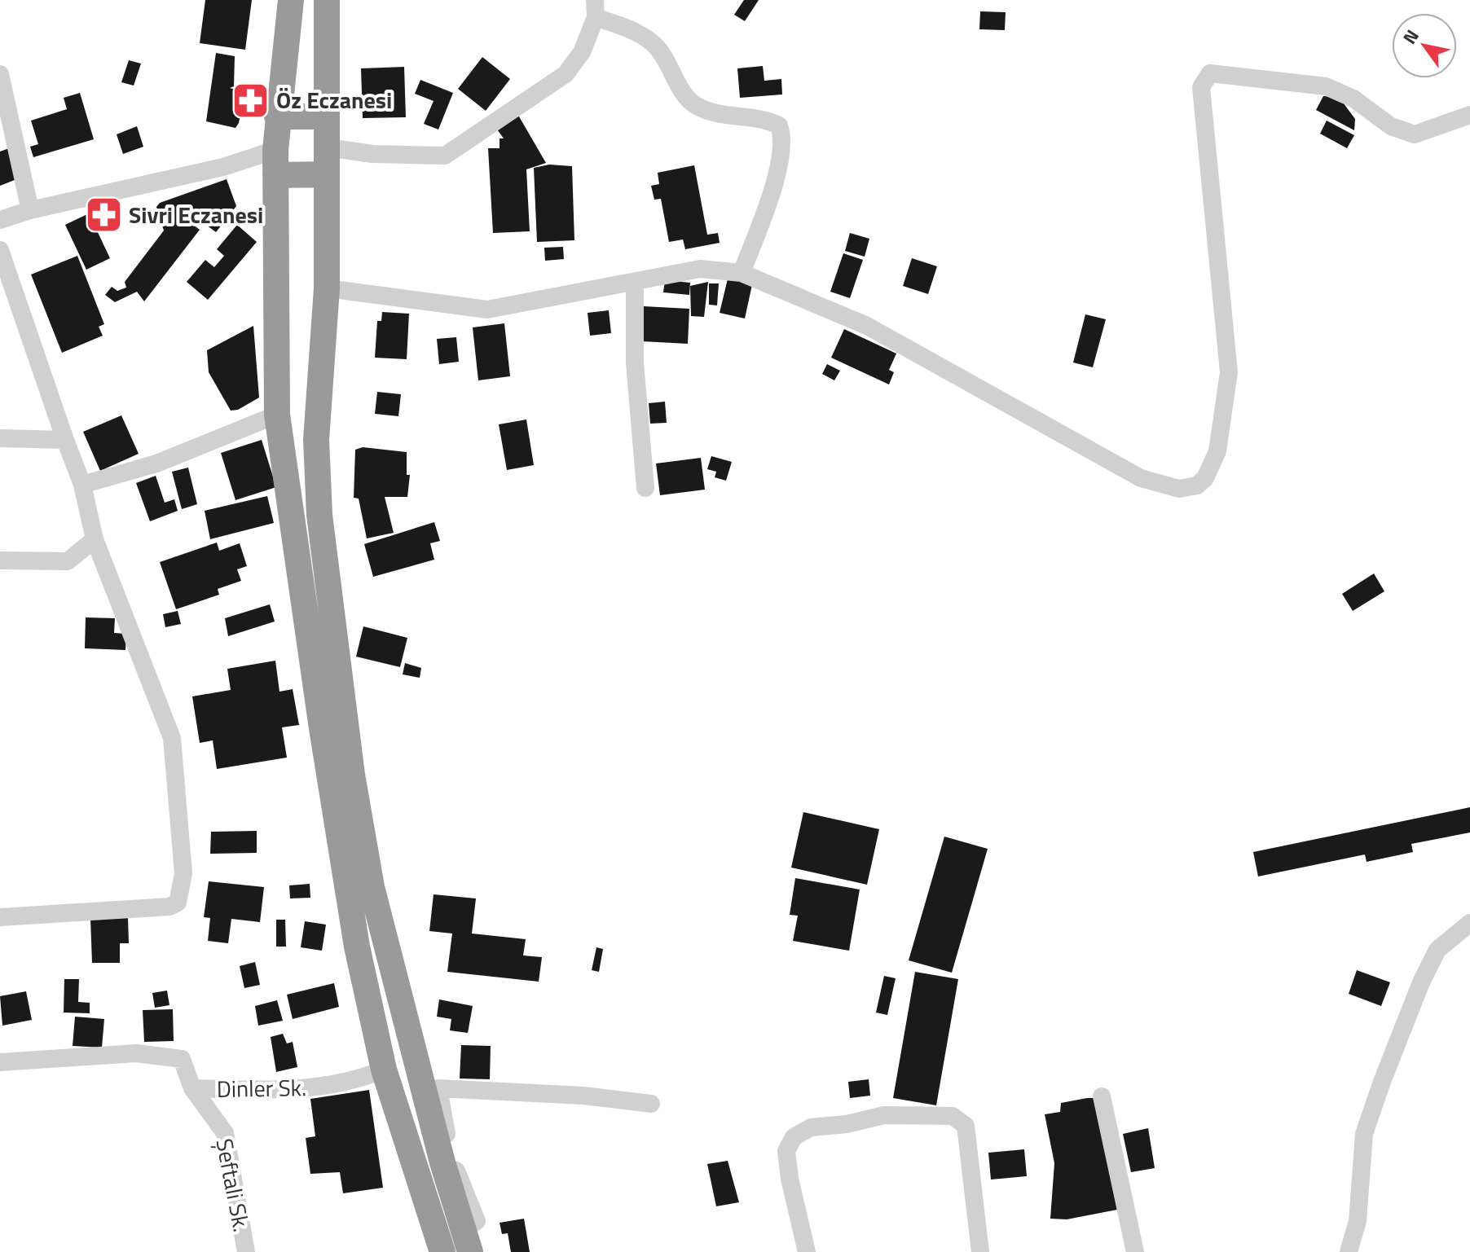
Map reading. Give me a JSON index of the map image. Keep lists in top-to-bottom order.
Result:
{
  "streets": {
    "street": ["Dinler Sk.", "Şeftali Sk."]
  },
  "crossings": [
    ["Dinler Sk.", "Şeftali Sk."]
  ],
  "places": {
    "pharmacy": ["Öz Eczanesi", "Sivri Eczanesi"]
  },
  "north": "top left"
}
